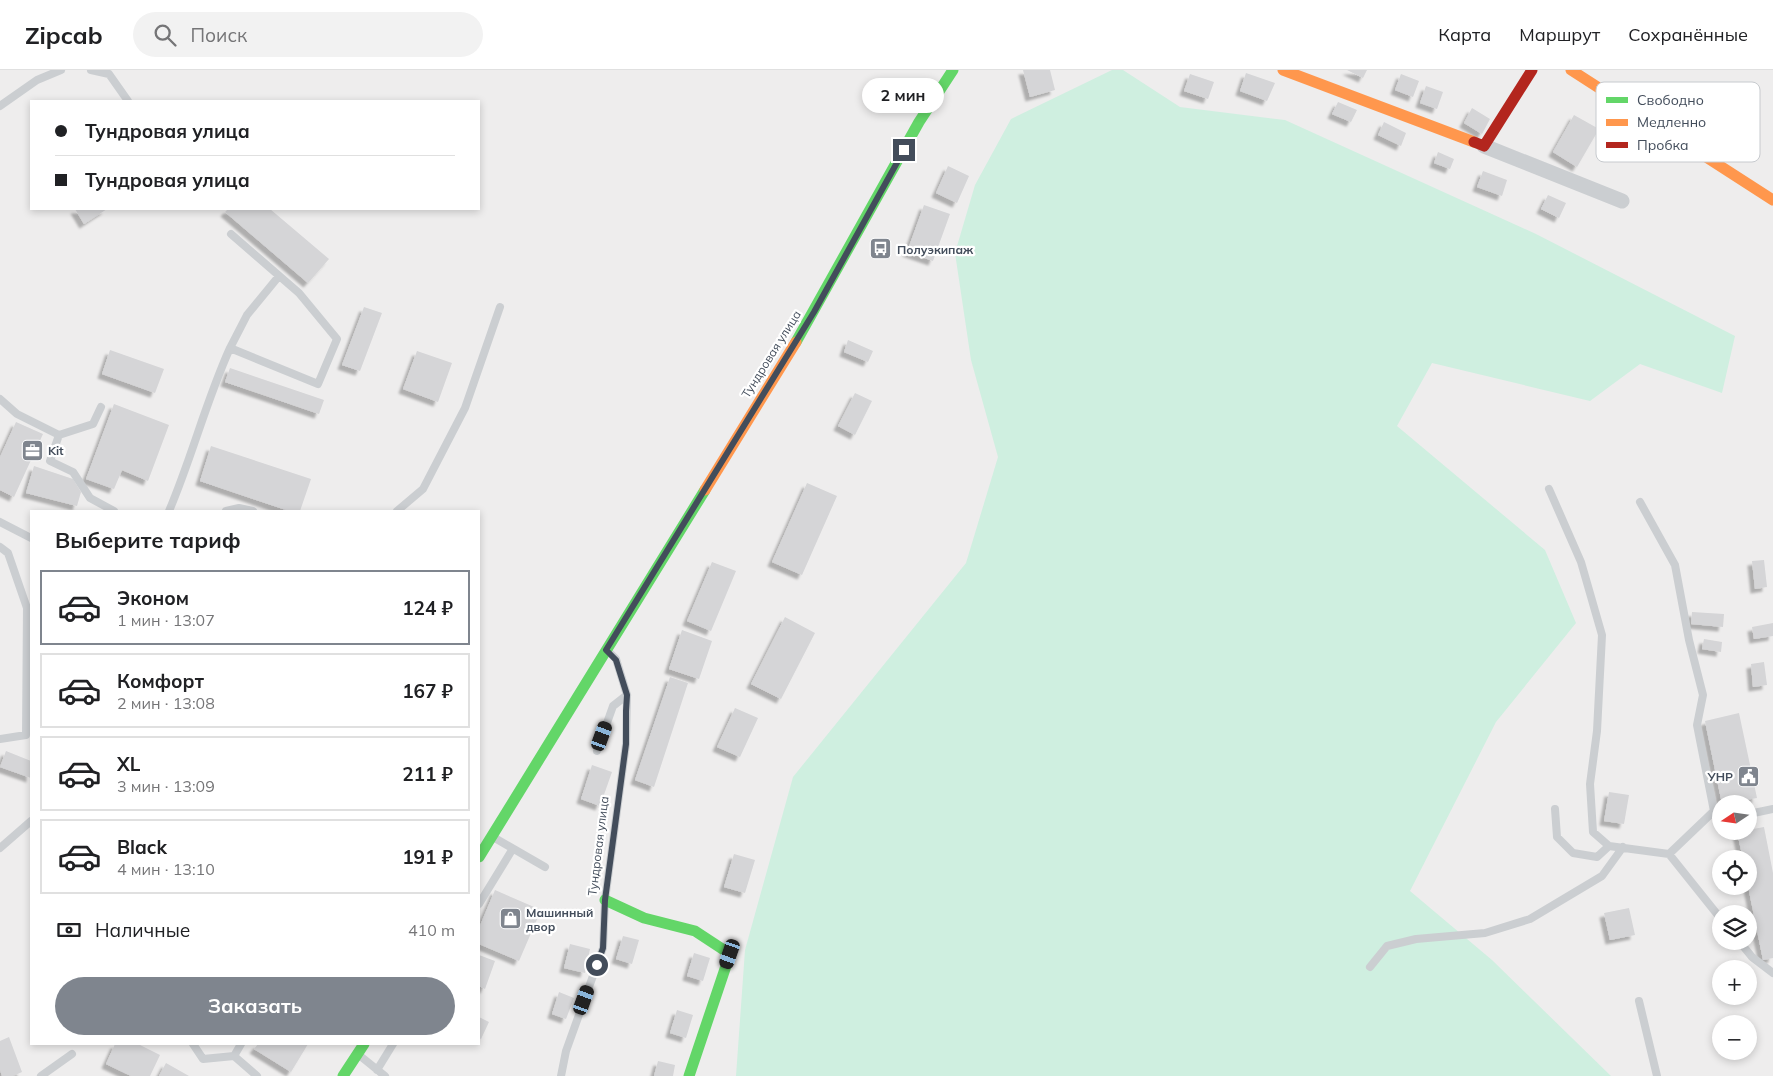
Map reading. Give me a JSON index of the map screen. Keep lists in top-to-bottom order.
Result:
{
  "streets": {
    "main road": ["Тундровая улица"]
  },
  "places": {
    "bus stop": ["Полуэкипаж"],
    "office": ["Kit"],
    "public building": ["УНР"],
    "shop": ["Машинный двор"]
  },
  "legend": ["Свободно", "Медленно", "Пробка"],
  "north": "left",
  "page": {
    "header": "Zipcab",
    "search": "Поиск",
    "nav": ["Карта", "Маршрут", "Сохранённые"],
    "bubble": "2 мин",
    "banner": ["Тундровая улица", "Тундровая улица"],
    "heading": "Выберите тариф",
    "list": [
      {
        "name": "Эконом",
        "note": "1 мин · 13:07",
        "value": "124 ₽"
      },
      {
        "name": "Комфорт",
        "note": "2 мин · 13:08",
        "value": "167 ₽"
      },
      {
        "name": "XL",
        "note": "3 мин · 13:09",
        "value": "211 ₽"
      },
      {
        "name": "Black",
        "note": "4 мин · 13:10",
        "value": "191 ₽"
      }
    ],
    "map_buttons": ["+", "−"],
    "pay": ["Наличные", "410 m"],
    "buttons": "Заказать"
  }
}
